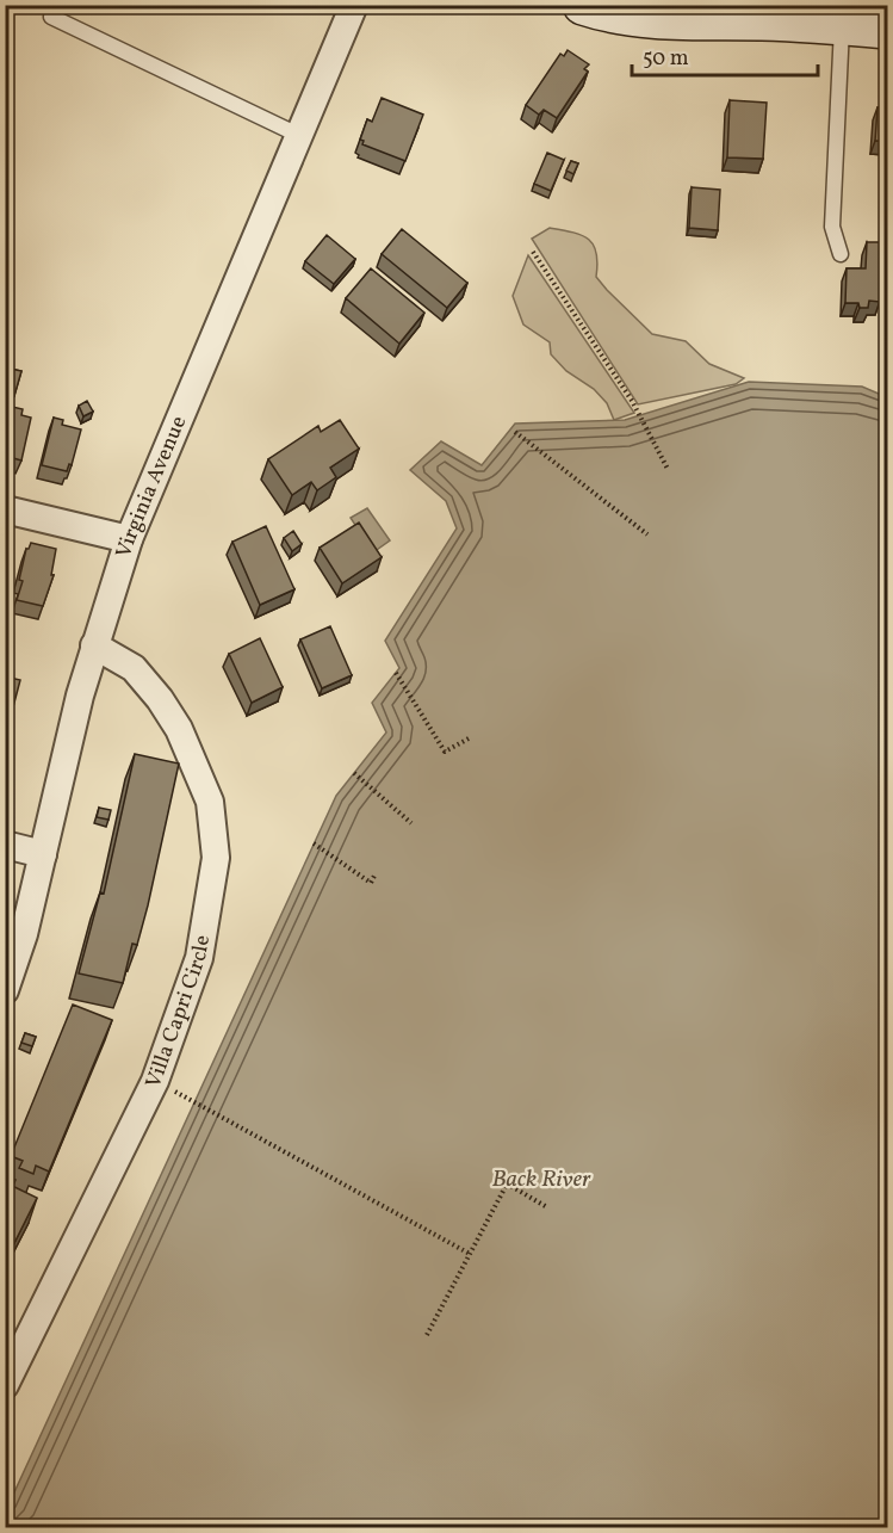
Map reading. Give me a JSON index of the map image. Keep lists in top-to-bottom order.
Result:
{
  "streets": {
    "street": ["Virginia Avenue", "Villa Capri Circle"]
  },
  "crossings": [
    ["Virginia Avenue", "Villa Capri Circle"]
  ],
  "water": ["Back River"],
  "scale_bar": "50 m"
}
